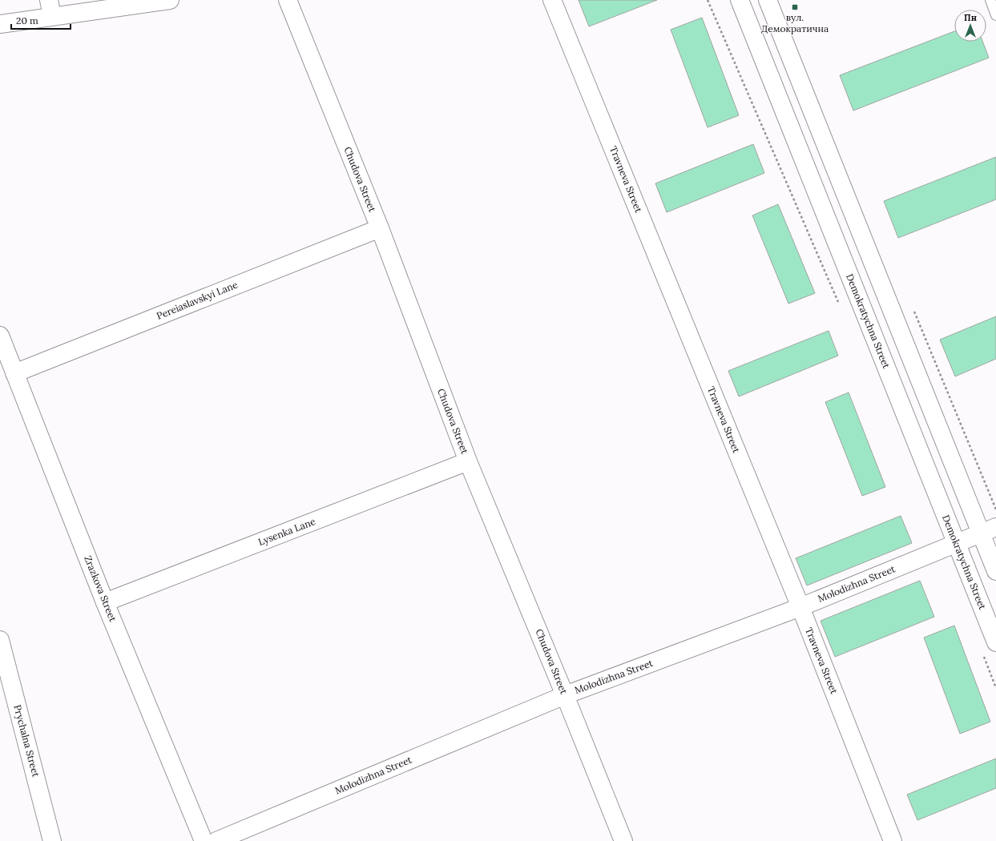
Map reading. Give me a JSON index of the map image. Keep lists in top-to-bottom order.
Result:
{
  "streets": {
    "street": [
      "Chudova Street",
      "Travneva Street",
      "Pereiaslavskyi Lane",
      "Demokratychna Street",
      "Lysenka Lane",
      "Molodizhna Street",
      "Zrazkova Street",
      "Prychalna Street"
    ]
  },
  "crossings": [
    ["Chudova Street", "Pereiaslavskyi Lane"],
    ["Chudova Street", "Lysenka Lane"],
    ["Chudova Street", "Molodizhna Street"],
    ["Travneva Street", "Molodizhna Street"],
    ["Pereiaslavskyi Lane", "Zrazkova Street"],
    ["Demokratychna Street", "Molodizhna Street"],
    ["Lysenka Lane", "Zrazkova Street"]
  ],
  "places": {
    "transit": ["вул. Демократична"]
  },
  "scale_bar": "20 m",
  "north": "top"
}
